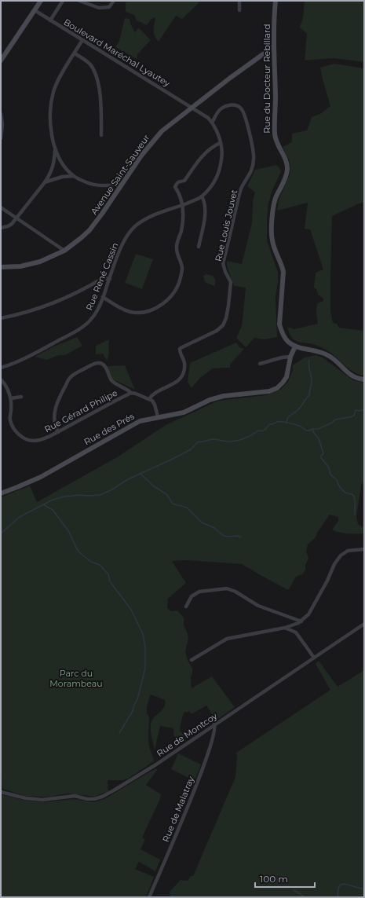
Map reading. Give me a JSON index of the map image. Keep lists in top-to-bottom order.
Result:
{
  "streets": {
    "street": [
      "Boulevard Maréchal Lyautey",
      "Rue du Docteur Rebillard",
      "Avenue Saint-Sauveur",
      "Rue Louis Jouvet",
      "Rue René Cassin",
      "Rue Gérard Philipe",
      "Rue des Prés",
      "Rue de Montcoy",
      "Rue de Malatray"
    ]
  },
  "crossings": [
    ["Boulevard Maréchal Lyautey", "Avenue Saint-Sauveur"],
    ["Boulevard Maréchal Lyautey", "Rue René Cassin"],
    ["Rue du Docteur Rebillard", "Avenue Saint-Sauveur"],
    ["Rue du Docteur Rebillard", "Rue des Prés"],
    ["Avenue Saint-Sauveur", "Rue René Cassin"],
    ["Rue Louis Jouvet", "Rue René Cassin"],
    ["Rue Louis Jouvet", "Rue Gérard Philipe"],
    ["Rue de Montcoy", "Rue de Malatray"]
  ],
  "parks": ["Parc du Morambeau"],
  "scale_bar": "100 m"
}
